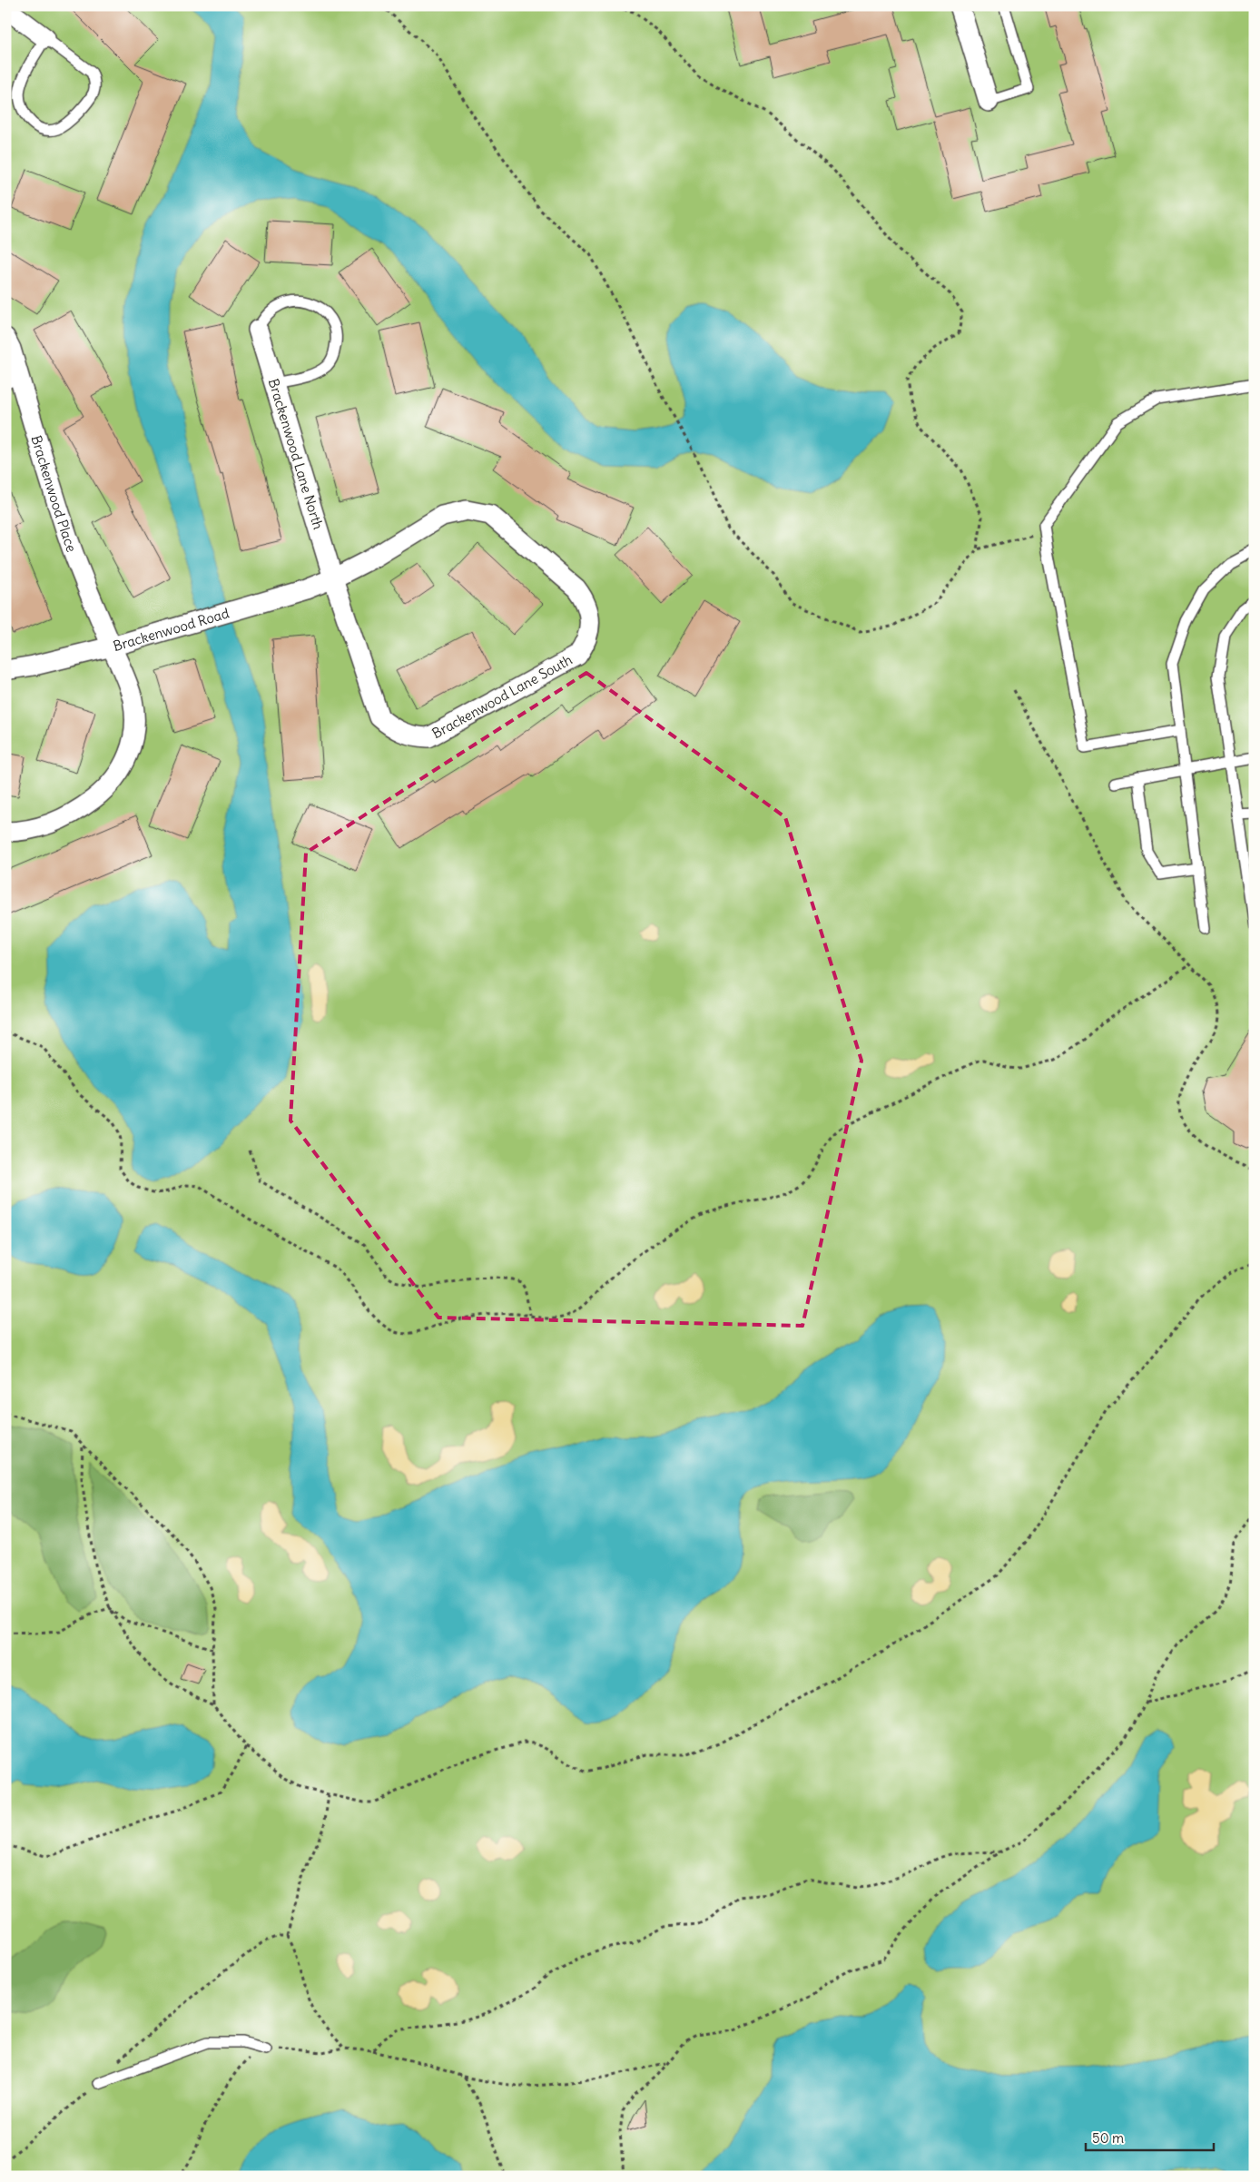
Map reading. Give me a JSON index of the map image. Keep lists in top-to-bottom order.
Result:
{
  "streets": {
    "street": [
      "Brackenwood Lane North",
      "Brackenwood Place",
      "Brackenwood Road",
      "Brackenwood Lane South"
    ]
  },
  "crossings": [
    ["Brackenwood Lane North", "Brackenwood Road"],
    ["Brackenwood Lane North", "Brackenwood Lane South"],
    ["Brackenwood Place", "Brackenwood Road"],
    ["Brackenwood Road", "Brackenwood Lane South"]
  ],
  "scale_bar": "50 m"
}
